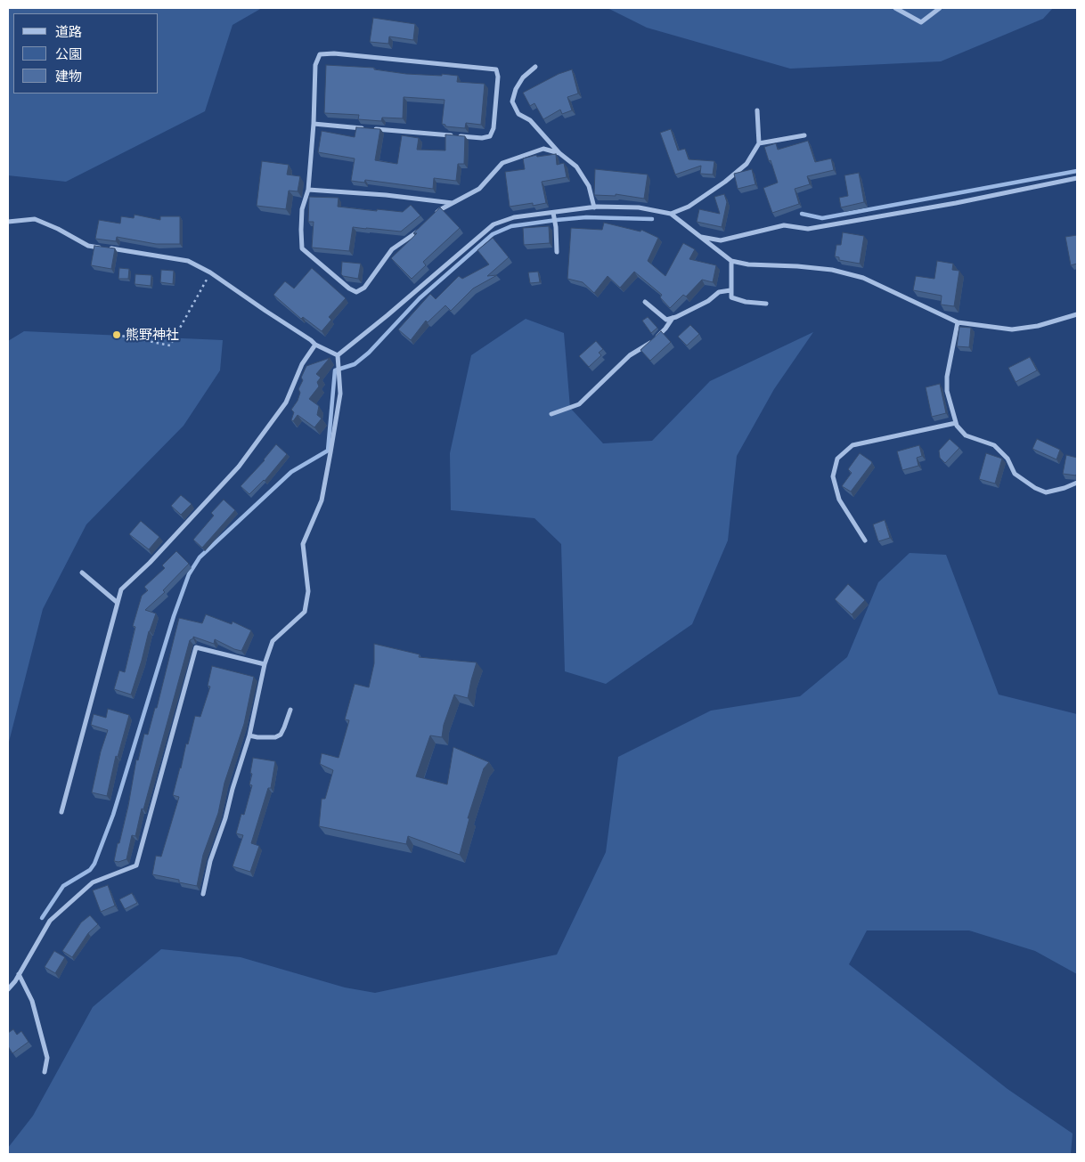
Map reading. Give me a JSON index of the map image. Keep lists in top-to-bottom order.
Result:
{
  "places": ["熊野神社"],
  "legend": ["道路", "公園", "建物"]
}
